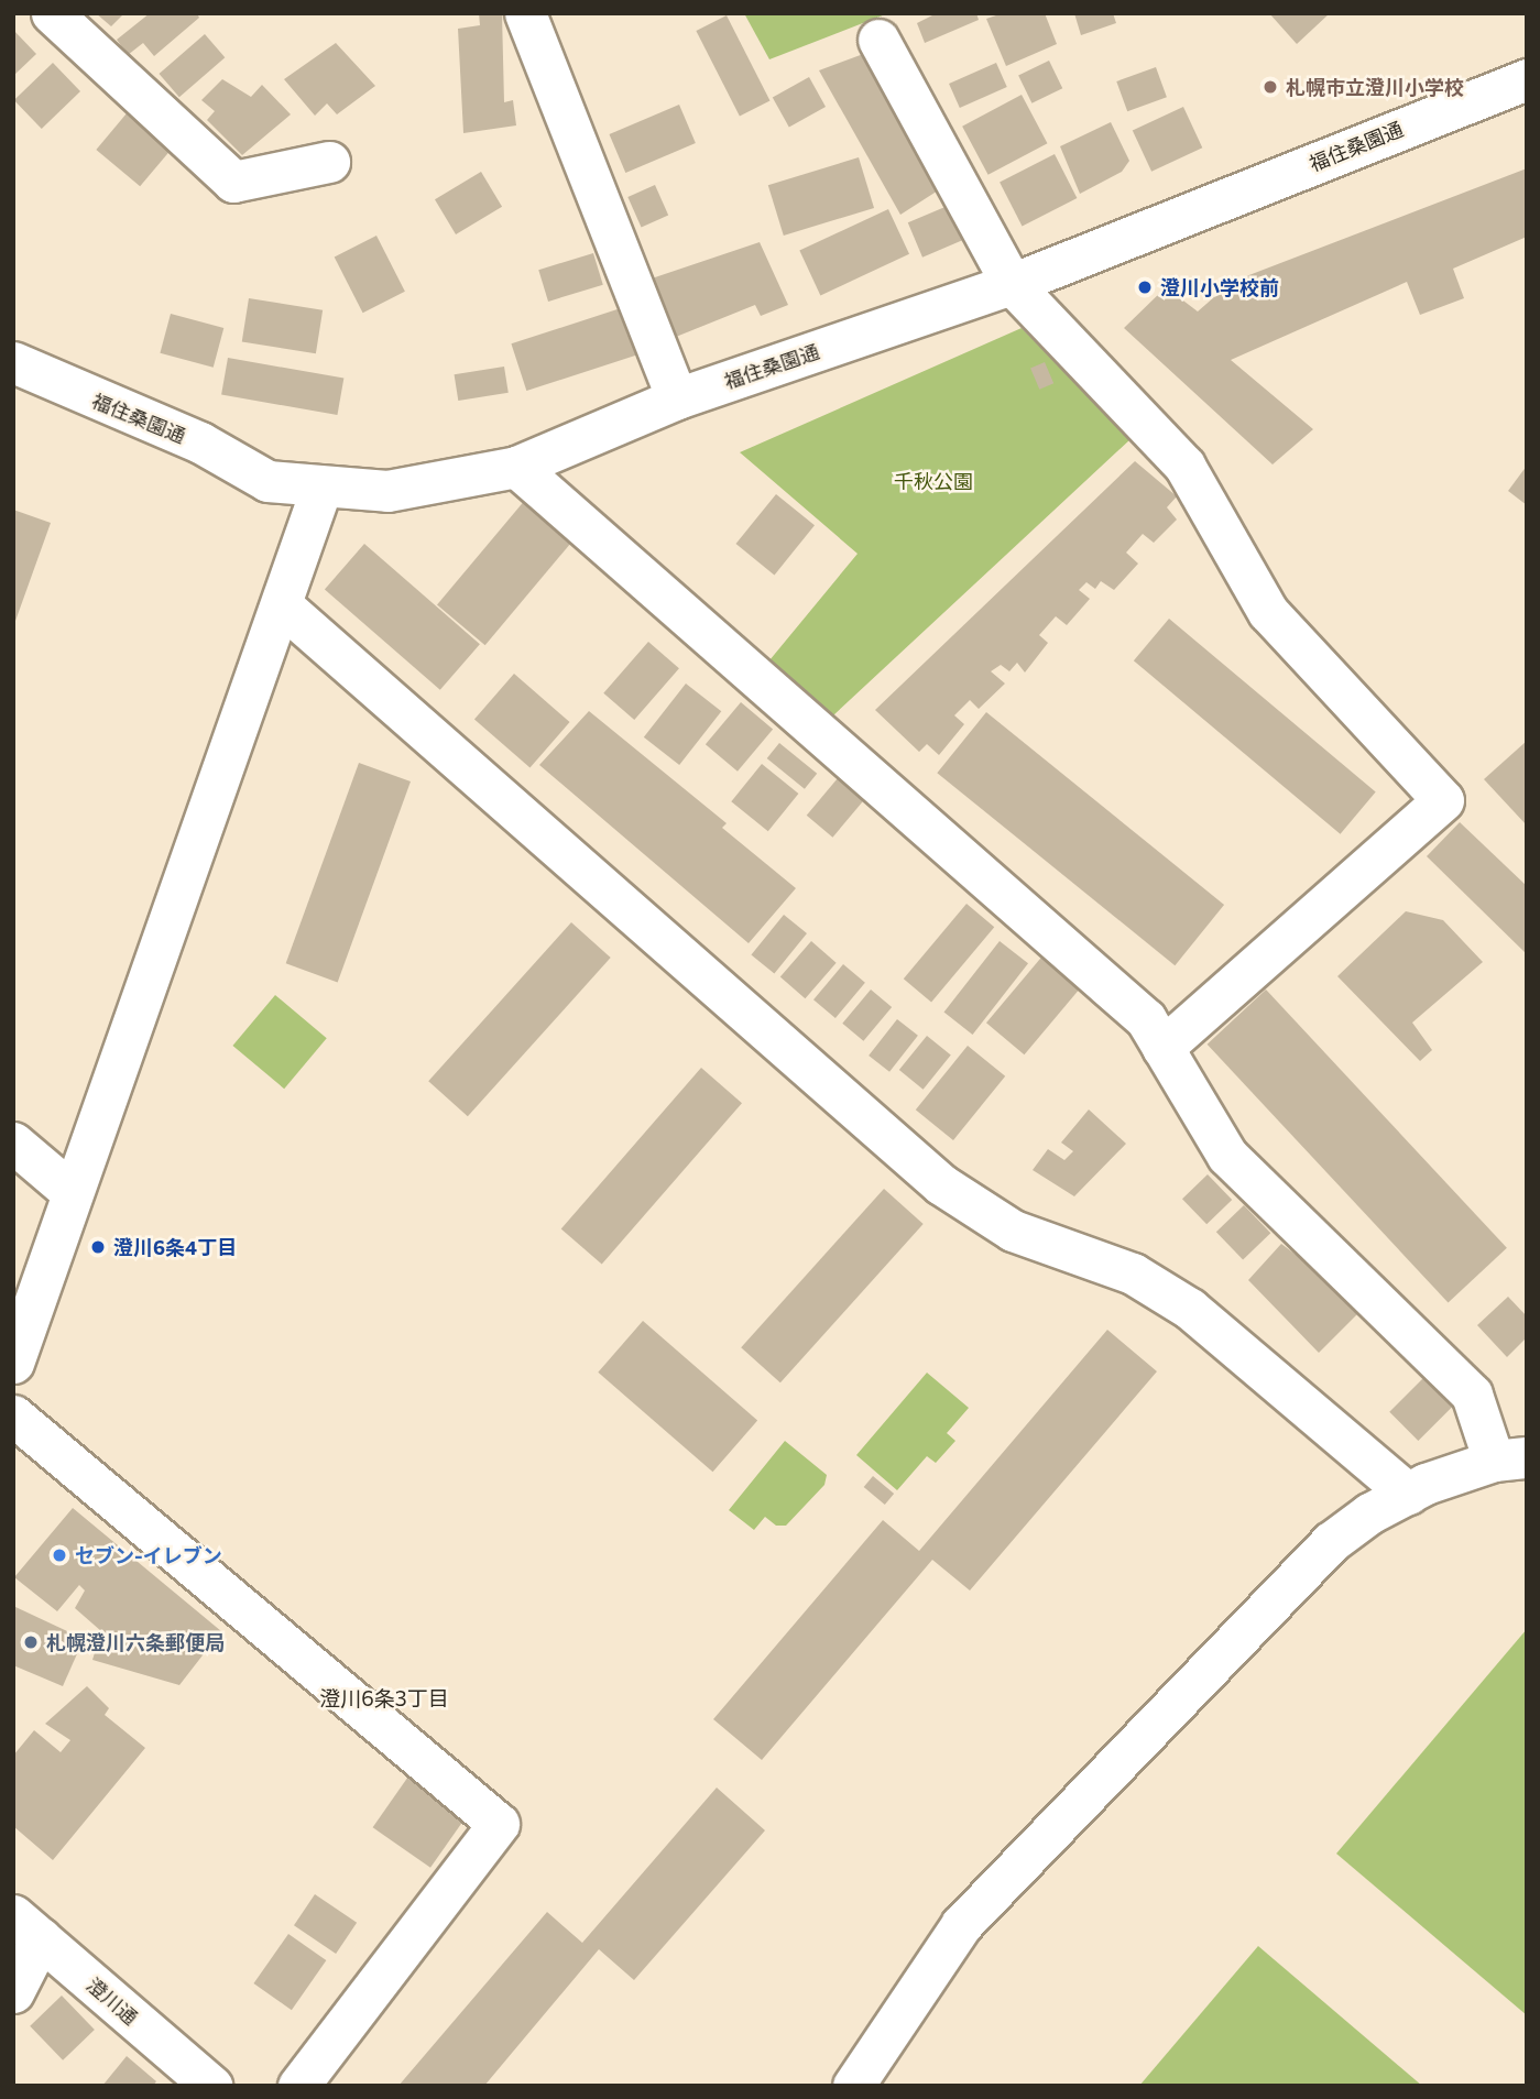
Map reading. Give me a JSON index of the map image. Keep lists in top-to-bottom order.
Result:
{
  "streets": {
    "street": ["福住桑園通", "澄川通"]
  },
  "districts": ["澄川6条3丁目"],
  "parks": ["千秋公園"],
  "places": [
    "札幌市立澄川小学校",
    "澄川小学校前",
    "澄川6条4丁目",
    "セブン-イレブン",
    "札幌澄川六条郵便局"
  ]
}
